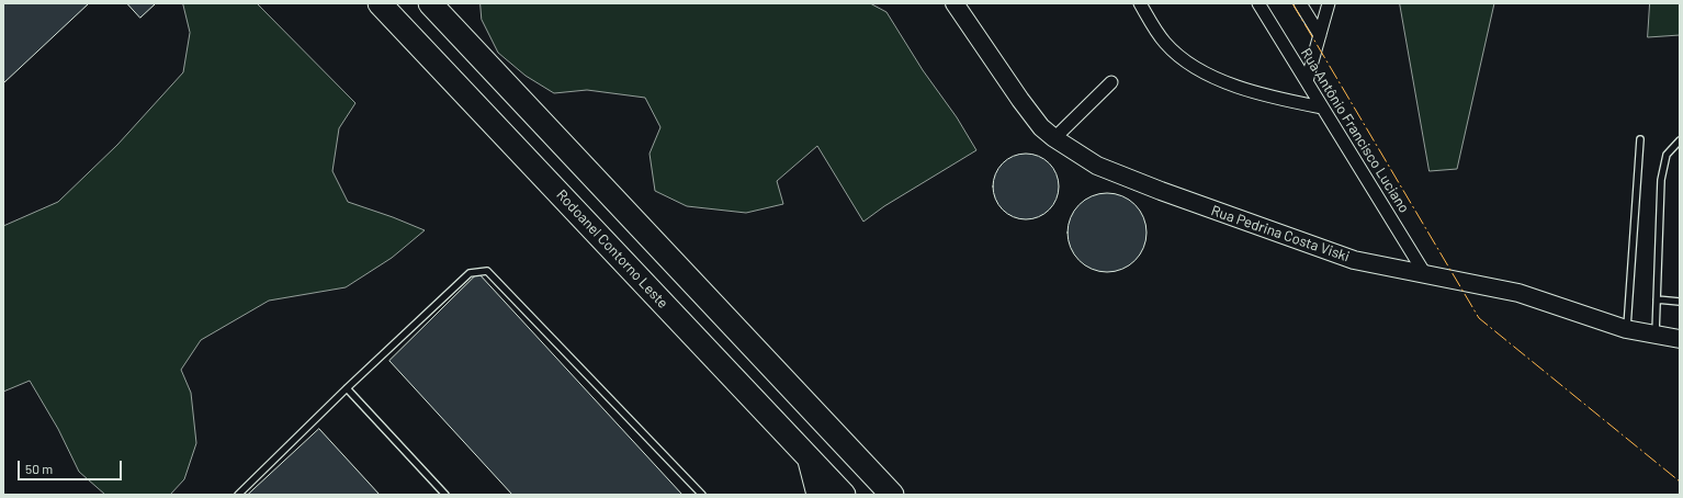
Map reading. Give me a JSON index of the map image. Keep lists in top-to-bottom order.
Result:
{
  "streets": {
    "highway": ["Rodoanel Contorno Leste"],
    "street": ["Rua Antônio Francisco Luciano", "Rua Pedrina Costa Viski"]
  },
  "crossings": [
    ["Rua Antônio Francisco Luciano", "Rua Pedrina Costa Viski"]
  ],
  "scale_bar": "50 m"
}
